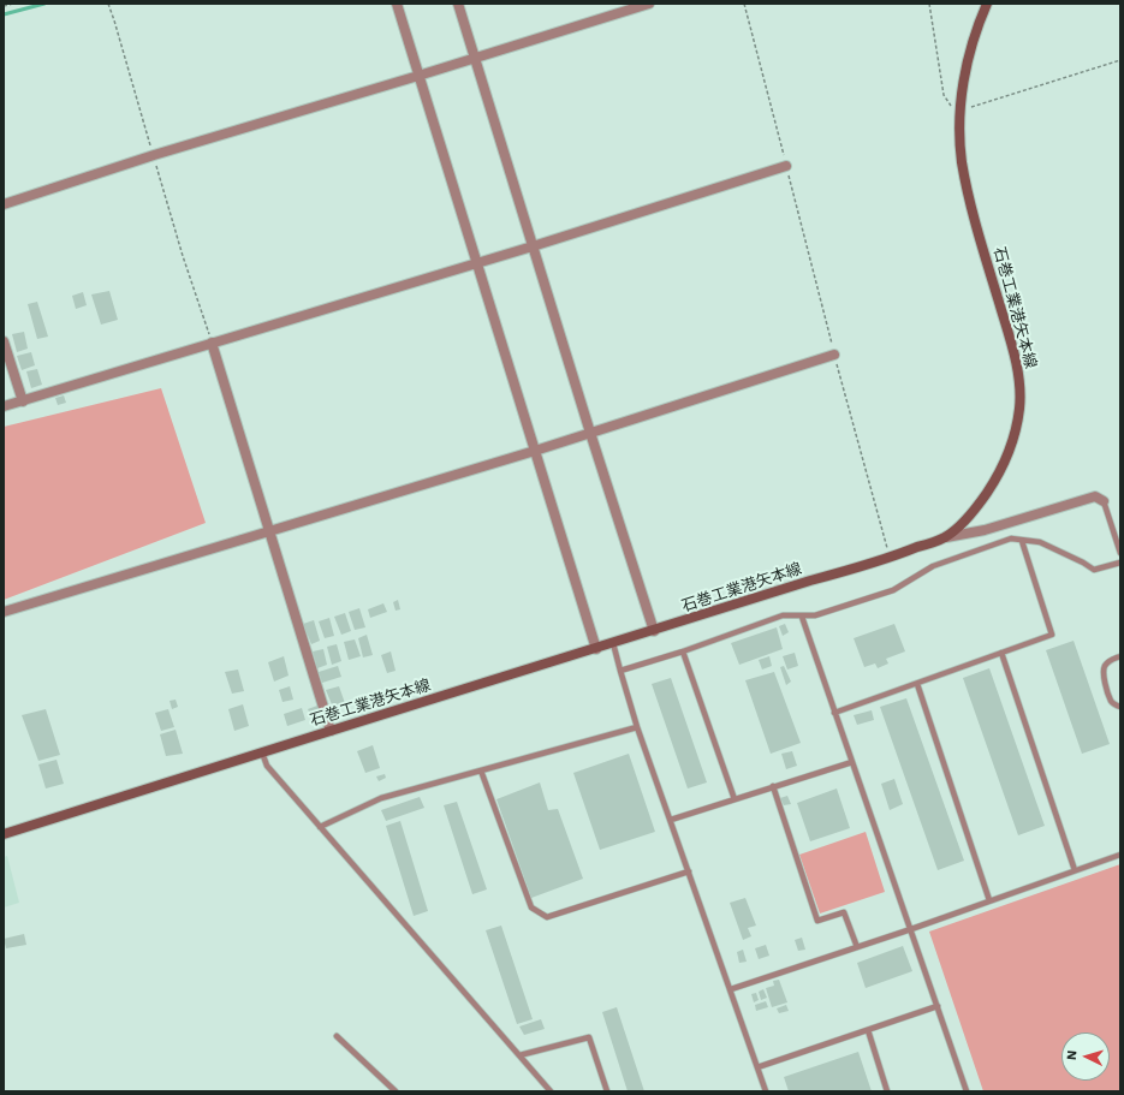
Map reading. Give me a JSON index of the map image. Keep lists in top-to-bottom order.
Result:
{
  "streets": {
    "main road": ["石巻工業港矢本線"]
  },
  "north": "left"
}
